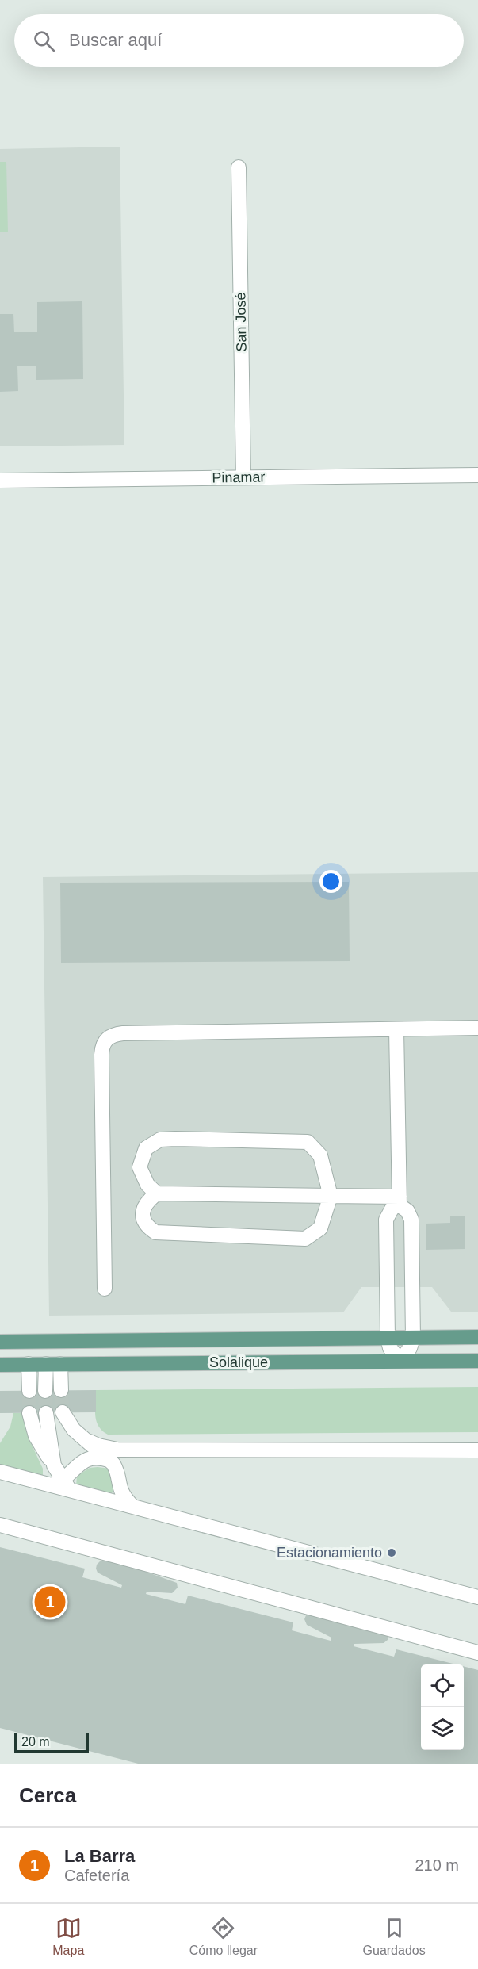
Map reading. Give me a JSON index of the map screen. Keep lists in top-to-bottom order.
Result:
{
  "streets": {
    "main road": ["Solalique"],
    "street": ["San José", "Pinamar"]
  },
  "crossings": [
    ["San José", "Pinamar"]
  ],
  "places": ["Estacionamiento"],
  "scale_bar": "20 m",
  "page": {
    "search": "Buscar aquí",
    "pins": "1",
    "scale": "20 m",
    "heading": "Cerca",
    "list": [
      {
        "mark": "1",
        "name": "La Barra",
        "note": "Cafetería",
        "value": "210 m"
      }
    ],
    "nav": ["Mapa", "Cómo llegar", "Guardados"]
  }
}
